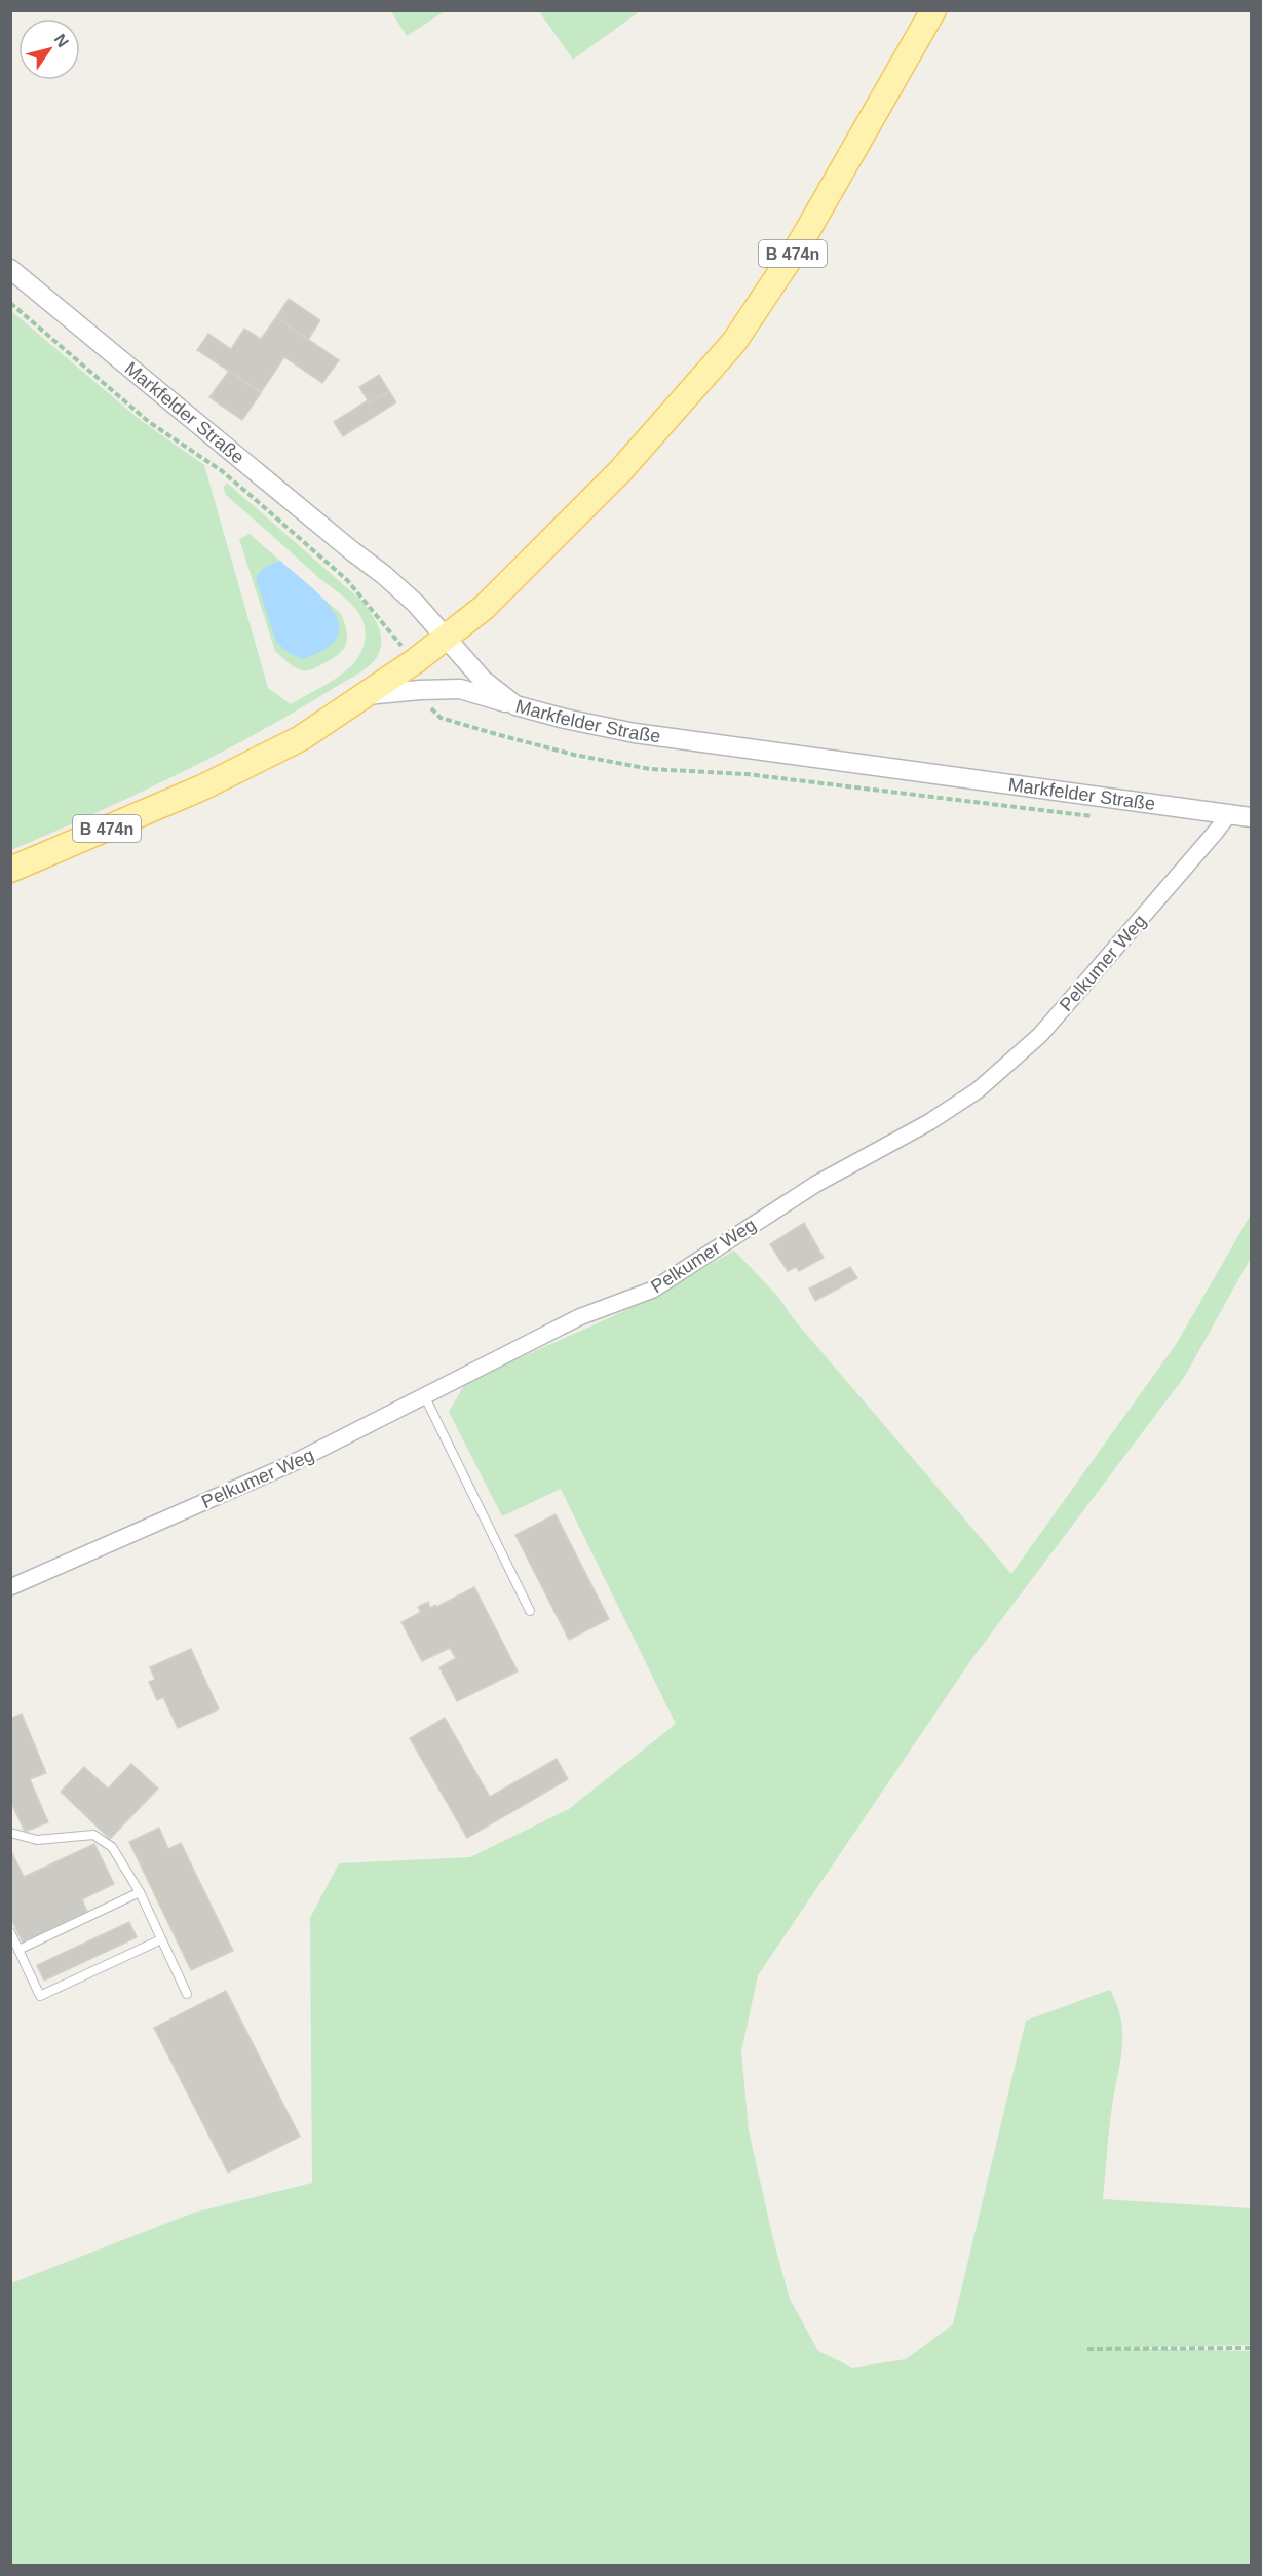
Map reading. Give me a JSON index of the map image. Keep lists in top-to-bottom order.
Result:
{
  "streets": {
    "main road": ["B 474n"],
    "street": ["Markfelder Straße", "Pelkumer Weg"]
  },
  "crossings": [
    ["B 474n", "Markfelder Straße"],
    ["Markfelder Straße", "Pelkumer Weg"]
  ],
  "north": "top right"
}
